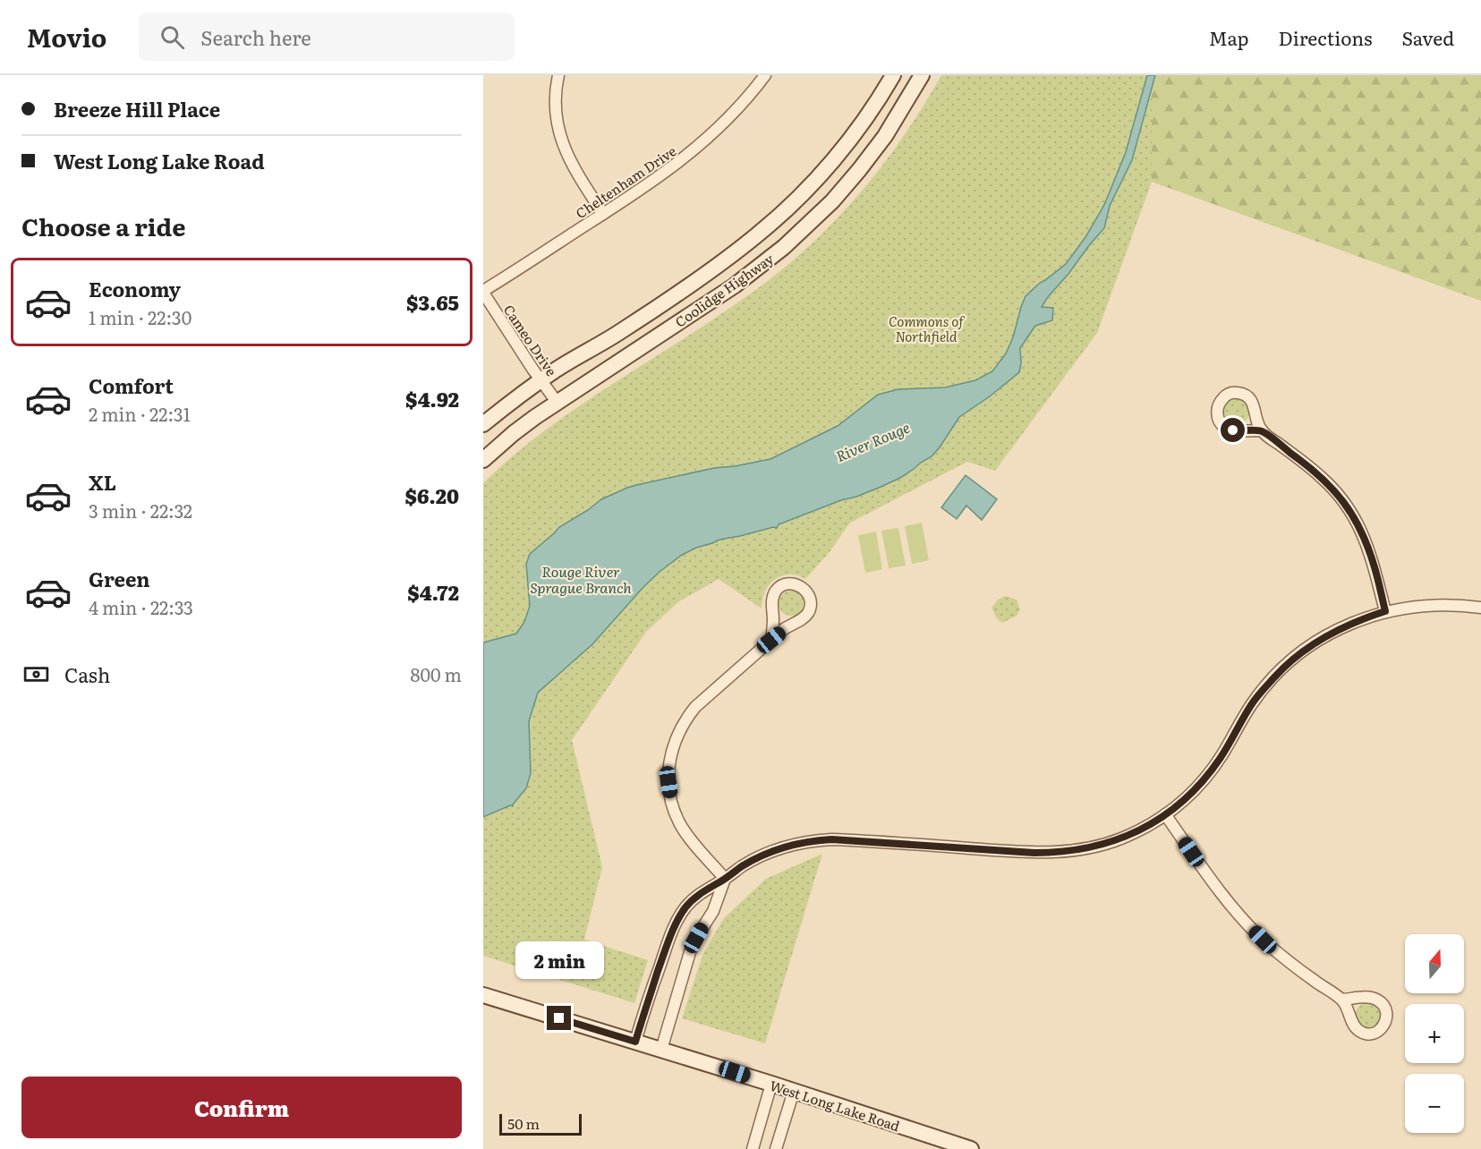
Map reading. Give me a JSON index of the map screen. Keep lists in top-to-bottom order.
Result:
{
  "streets": {
    "main road": ["Coolidge Highway", "West Long Lake Road"],
    "street": ["Cheltenham Drive", "Cameo Drive"]
  },
  "crossings": [
    ["Cheltenham Drive", "Cameo Drive"],
    ["Coolidge Highway", "Cameo Drive"]
  ],
  "water": ["River Rouge", "Rouge River Sprague Branch"],
  "parks": ["Commons of Northfield"],
  "scale_bar": "50 m",
  "north": "top",
  "page": {
    "header": "Movio",
    "search": "Search here",
    "nav": ["Map", "Directions", "Saved"],
    "banner": ["Breeze Hill Place", "West Long Lake Road"],
    "heading": "Choose a ride",
    "list": [
      {
        "name": "Economy",
        "note": "1 min · 22:30",
        "value": "$3.65"
      },
      {
        "name": "Comfort",
        "note": "2 min · 22:31",
        "value": "$4.92"
      },
      {
        "name": "XL",
        "note": "3 min · 22:32",
        "value": "$6.20"
      },
      {
        "name": "Green",
        "note": "4 min · 22:33",
        "value": "$4.72"
      }
    ],
    "pay": ["Cash", "800 m"],
    "map_buttons": ["+", "−"],
    "bubble": "2 min",
    "buttons": "Confirm",
    "scale": "50 m"
  }
}
